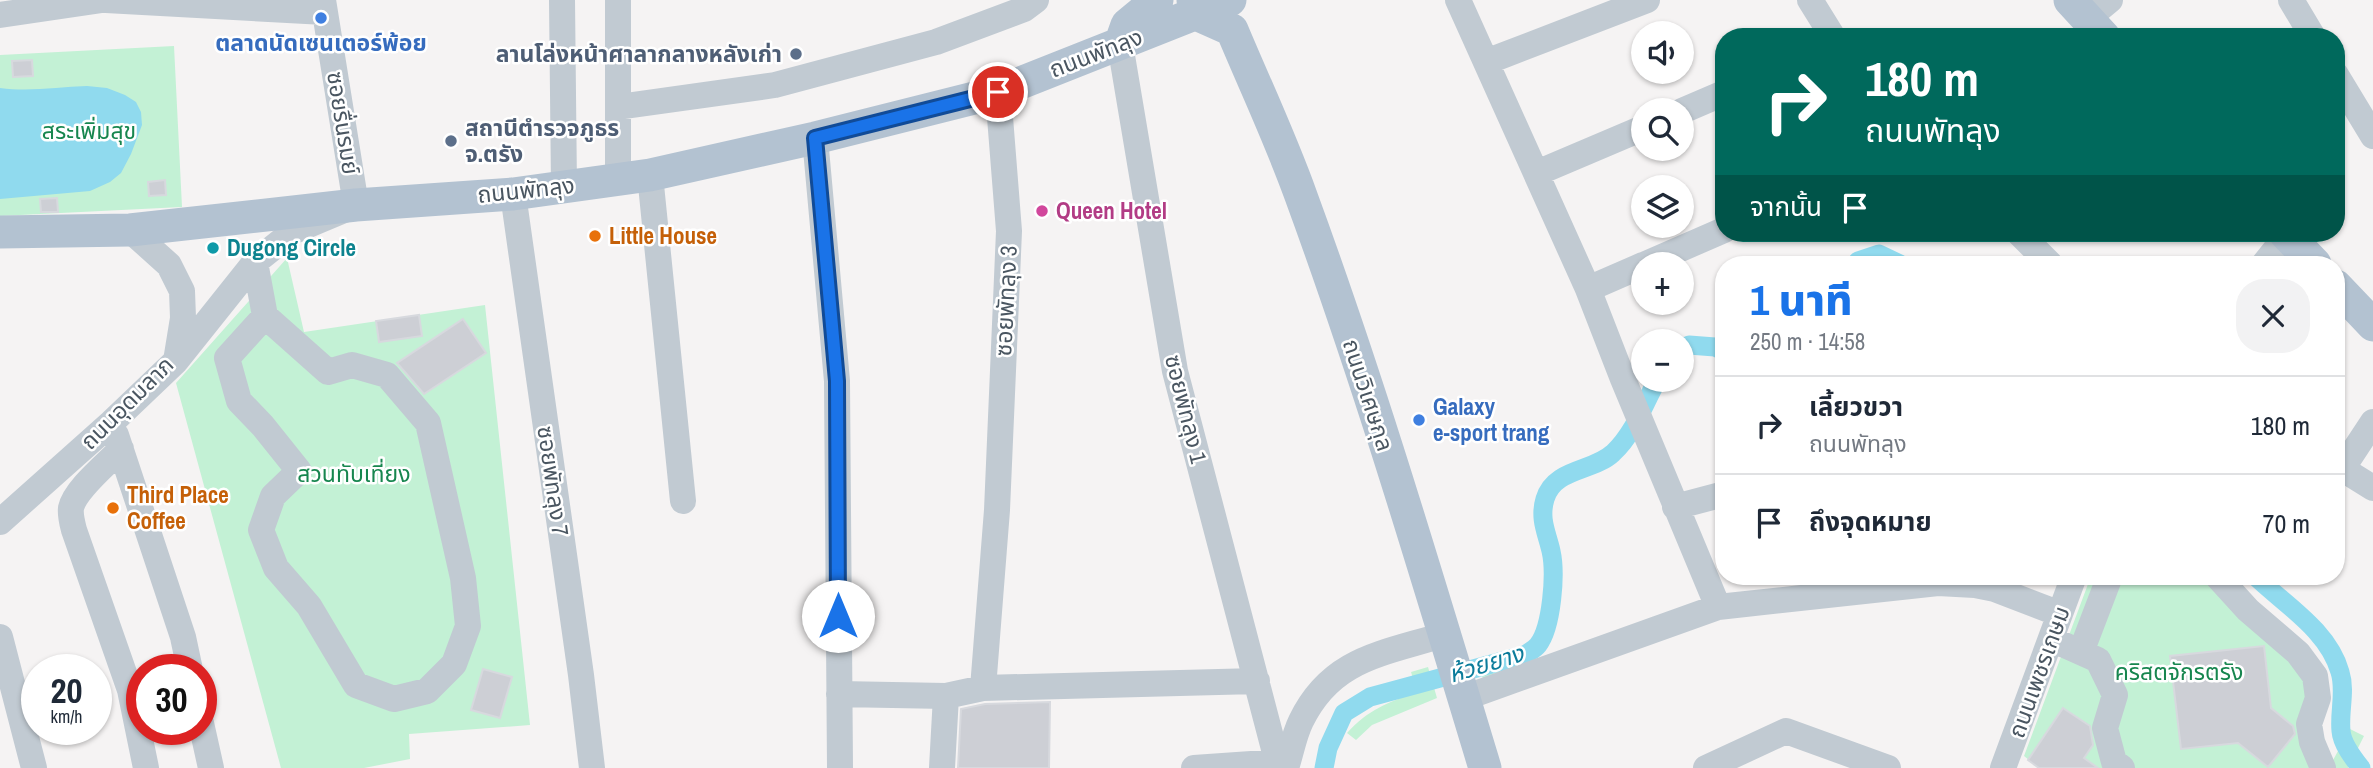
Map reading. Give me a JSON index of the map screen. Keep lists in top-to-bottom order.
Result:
{
  "streets": {
    "main road": ["ถนนพัทลุง", "ถนนวิเศษกุล"],
    "street": [
      "ซอยรื่นรมย์",
      "ซอยพัทลุง 3",
      "ถนนอุดมลาภ",
      "ซอยพัทลุง 1",
      "ซอยพัทลุง 7",
      "ถนนเพชรเกษม"
    ]
  },
  "crossings": [
    ["ถนนพัทลุง", "ซอยรื่นรมย์"],
    ["ถนนพัทลุง", "ซอยพัทลุง 3"],
    ["ถนนพัทลุง", "ถนนอุดมลาภ"],
    ["ถนนพัทลุง", "ซอยพัทลุง 1"],
    ["ถนนพัทลุง", "ซอยพัทลุง 7"]
  ],
  "water": ["ห้วยยาง"],
  "parks": ["สระเพิ่มสุข", "สวนทับเที่ยง", "คริสตจักรตรัง"],
  "places": [
    "ตลาดนัดเซนเตอร์พ้อย",
    "ลานโล่งหน้าศาลากลางหลังเก่า",
    "สถานีตำรวจภูธร จ.ตรัง",
    "Queen Hotel",
    "Little House",
    "Dugong Circle",
    "Galaxy e-sport trang",
    "Third Place Coffee"
  ],
  "page": {
    "map_buttons": ["+", "−"],
    "turn": ["180 m", "ถนนพัทลุง"],
    "then": "จากนั้น",
    "heading": ["1 นาที", "250 m · 14:58"],
    "list": [
      {
        "name": "เลี้ยวขวา",
        "note": "ถนนพัทลุง",
        "value": "180 m"
      },
      {
        "name": "ถึงจุดหมาย",
        "value": "70 m"
      }
    ],
    "speed": "20 km/h",
    "limit": "30"
  }
}
